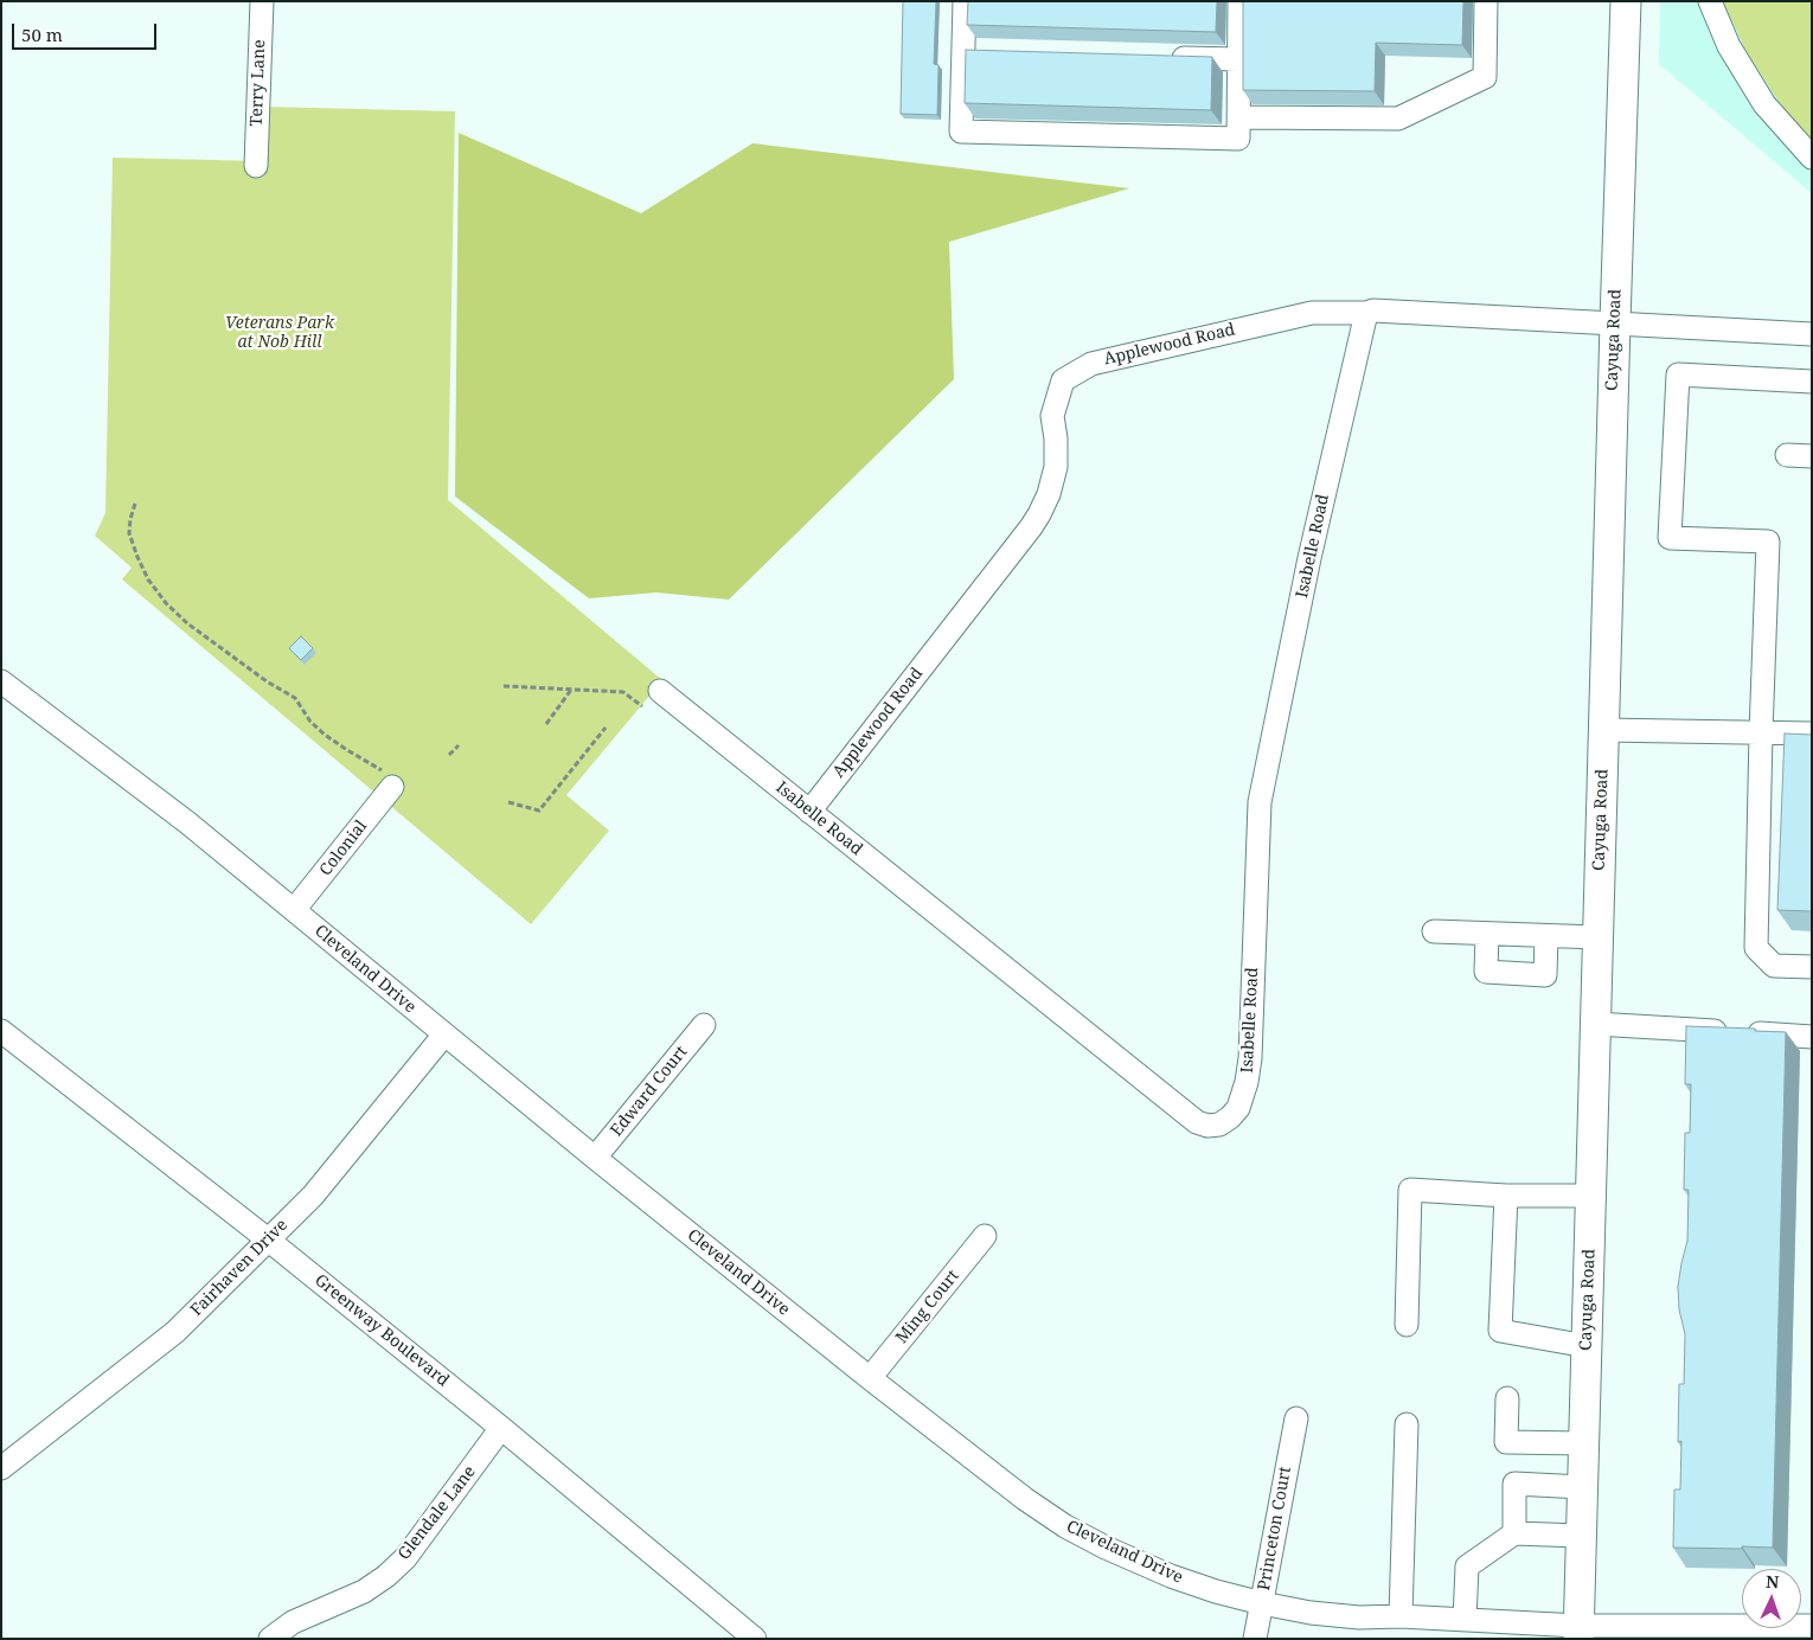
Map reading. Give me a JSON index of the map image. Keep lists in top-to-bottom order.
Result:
{
  "streets": {
    "main road": ["Cayuga Road"],
    "street": [
      "Terry Lane",
      "Applewood Road",
      "Isabelle Road",
      "Colonial",
      "Cleveland Drive",
      "Edward Court",
      "Fairhaven Drive",
      "Ming Court",
      "Greenway Boulevard",
      "Glendale Lane",
      "Princeton Court"
    ]
  },
  "crossings": [
    ["Cayuga Road", "Applewood Road"],
    ["Cayuga Road", "Cleveland Drive"],
    ["Applewood Road", "Isabelle Road"],
    ["Colonial", "Cleveland Drive"],
    ["Cleveland Drive", "Edward Court"],
    ["Cleveland Drive", "Fairhaven Drive"],
    ["Cleveland Drive", "Ming Court"],
    ["Cleveland Drive", "Princeton Court"],
    ["Fairhaven Drive", "Greenway Boulevard"],
    ["Greenway Boulevard", "Glendale Lane"]
  ],
  "parks": ["Veterans Park at Nob Hill"],
  "scale_bar": "50 m",
  "north": "top"
}
